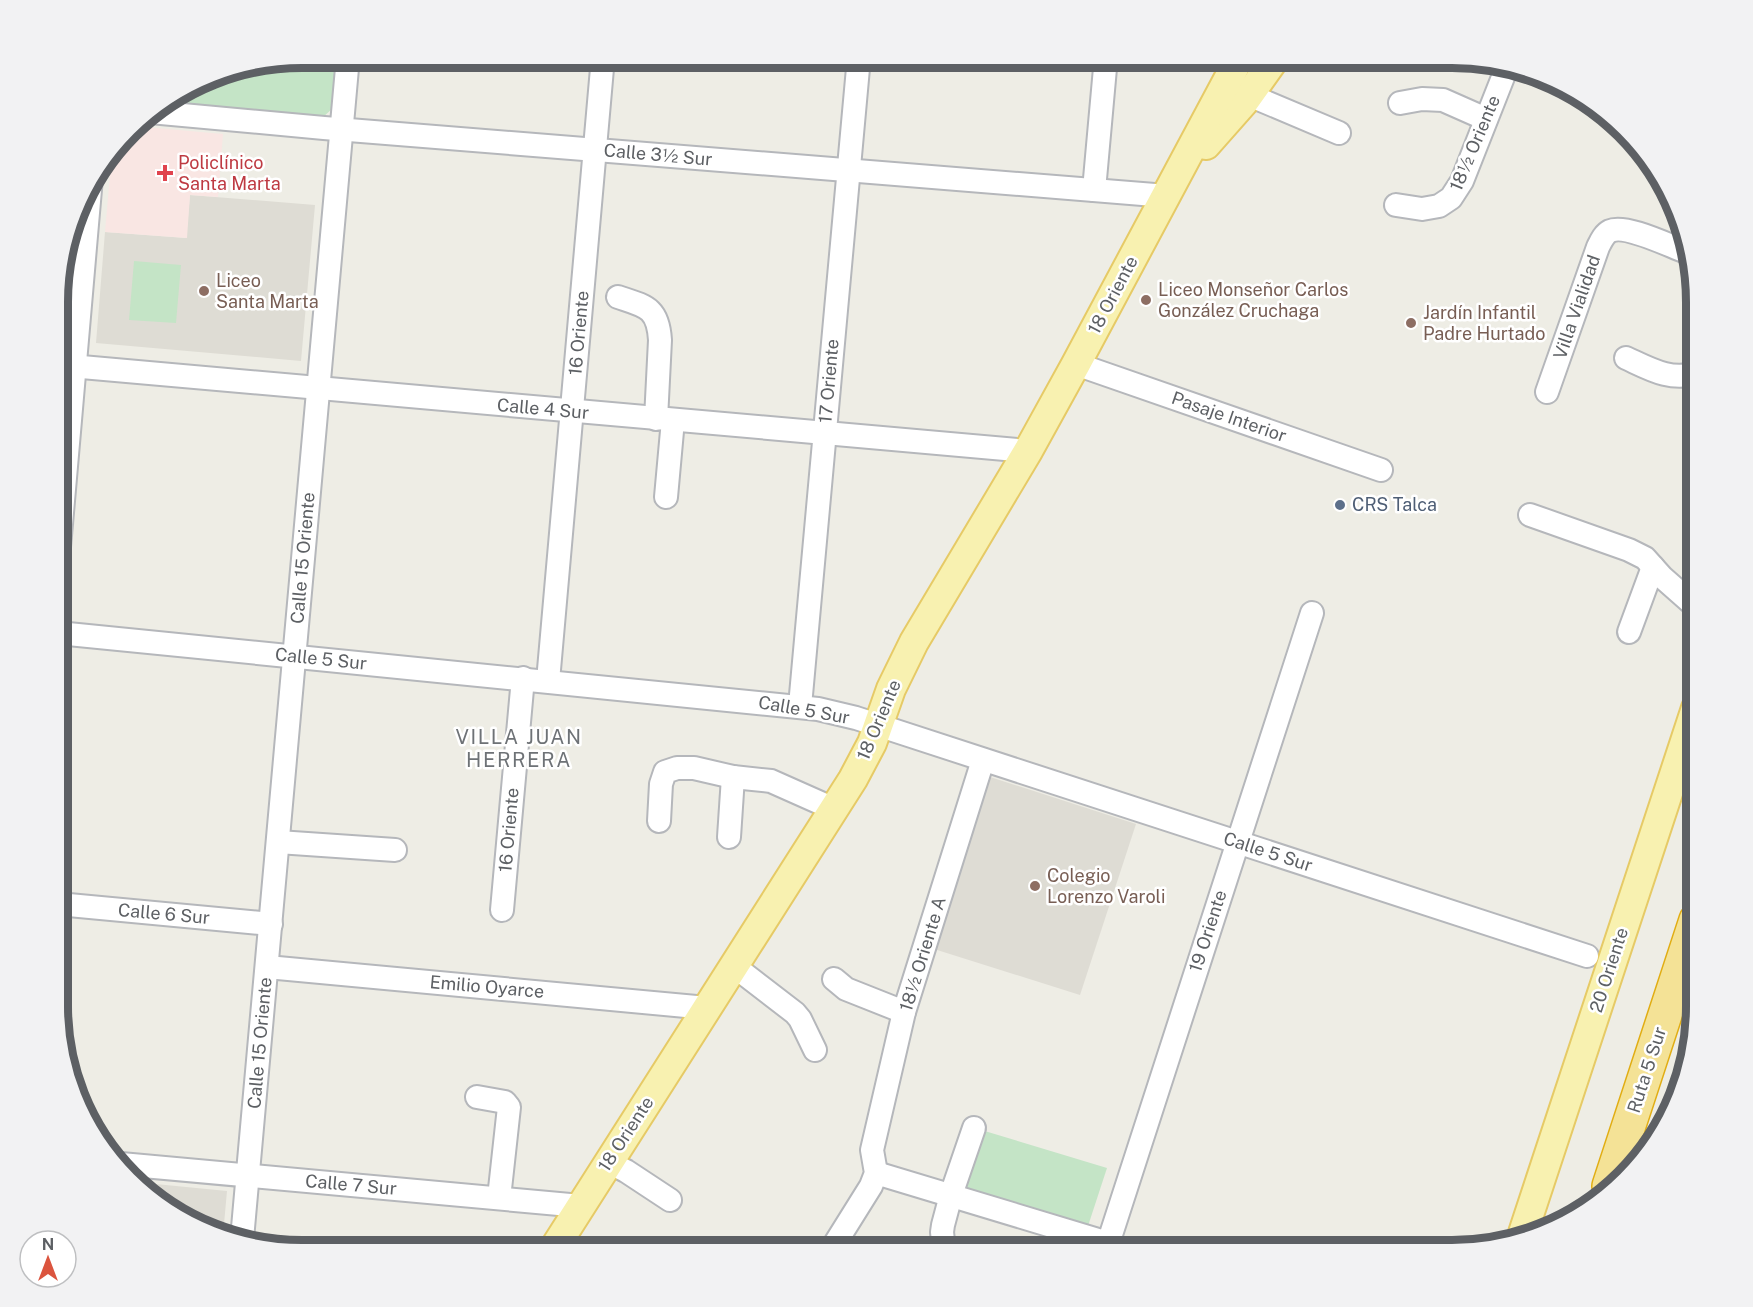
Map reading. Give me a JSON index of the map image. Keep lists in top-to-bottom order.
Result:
{
  "streets": {
    "highway": ["Ruta 5 Sur"],
    "main road": ["18 Oriente", "20 Oriente"],
    "street": [
      "18½ Oriente",
      "Calle 3½ Sur",
      "Villa Vialidad",
      "16 Oriente",
      "17 Oriente",
      "Calle 4 Sur",
      "Pasaje Interior",
      "Calle 15 Oriente",
      "Calle 5 Sur",
      "Calle 6 Sur",
      "19 Oriente",
      "18½ Oriente A",
      "Emilio Oyarce",
      "Calle 7 Sur"
    ]
  },
  "crossings": [
    ["Calle 3½ Sur", "18 Oriente"],
    ["Calle 3½ Sur", "16 Oriente"],
    ["Calle 3½ Sur", "17 Oriente"],
    ["Calle 3½ Sur", "Calle 15 Oriente"],
    ["18 Oriente", "Calle 4 Sur"],
    ["18 Oriente", "Pasaje Interior"],
    ["18 Oriente", "Calle 5 Sur"],
    ["18 Oriente", "Emilio Oyarce"],
    ["18 Oriente", "Calle 7 Sur"],
    ["16 Oriente", "Calle 4 Sur"],
    ["16 Oriente", "Calle 5 Sur"],
    ["17 Oriente", "Calle 4 Sur"],
    ["17 Oriente", "Calle 5 Sur"],
    ["Calle 4 Sur", "Calle 15 Oriente"],
    ["Calle 15 Oriente", "Calle 5 Sur"],
    ["Calle 15 Oriente", "Calle 6 Sur"],
    ["Calle 15 Oriente", "Emilio Oyarce"],
    ["Calle 15 Oriente", "Calle 7 Sur"],
    ["Calle 5 Sur", "19 Oriente"],
    ["Calle 5 Sur", "18½ Oriente A"]
  ],
  "districts": ["VILLA JUAN HERRERA"],
  "places": {
    "health": ["Policlínico Santa Marta"],
    "other": [
      "Liceo Santa Marta",
      "Liceo Monseñor Carlos González Cruchaga",
      "Jardín Infantil Padre Hurtado",
      "CRS Talca",
      "Colegio Lorenzo Varoli"
    ]
  },
  "north": "top"
}
